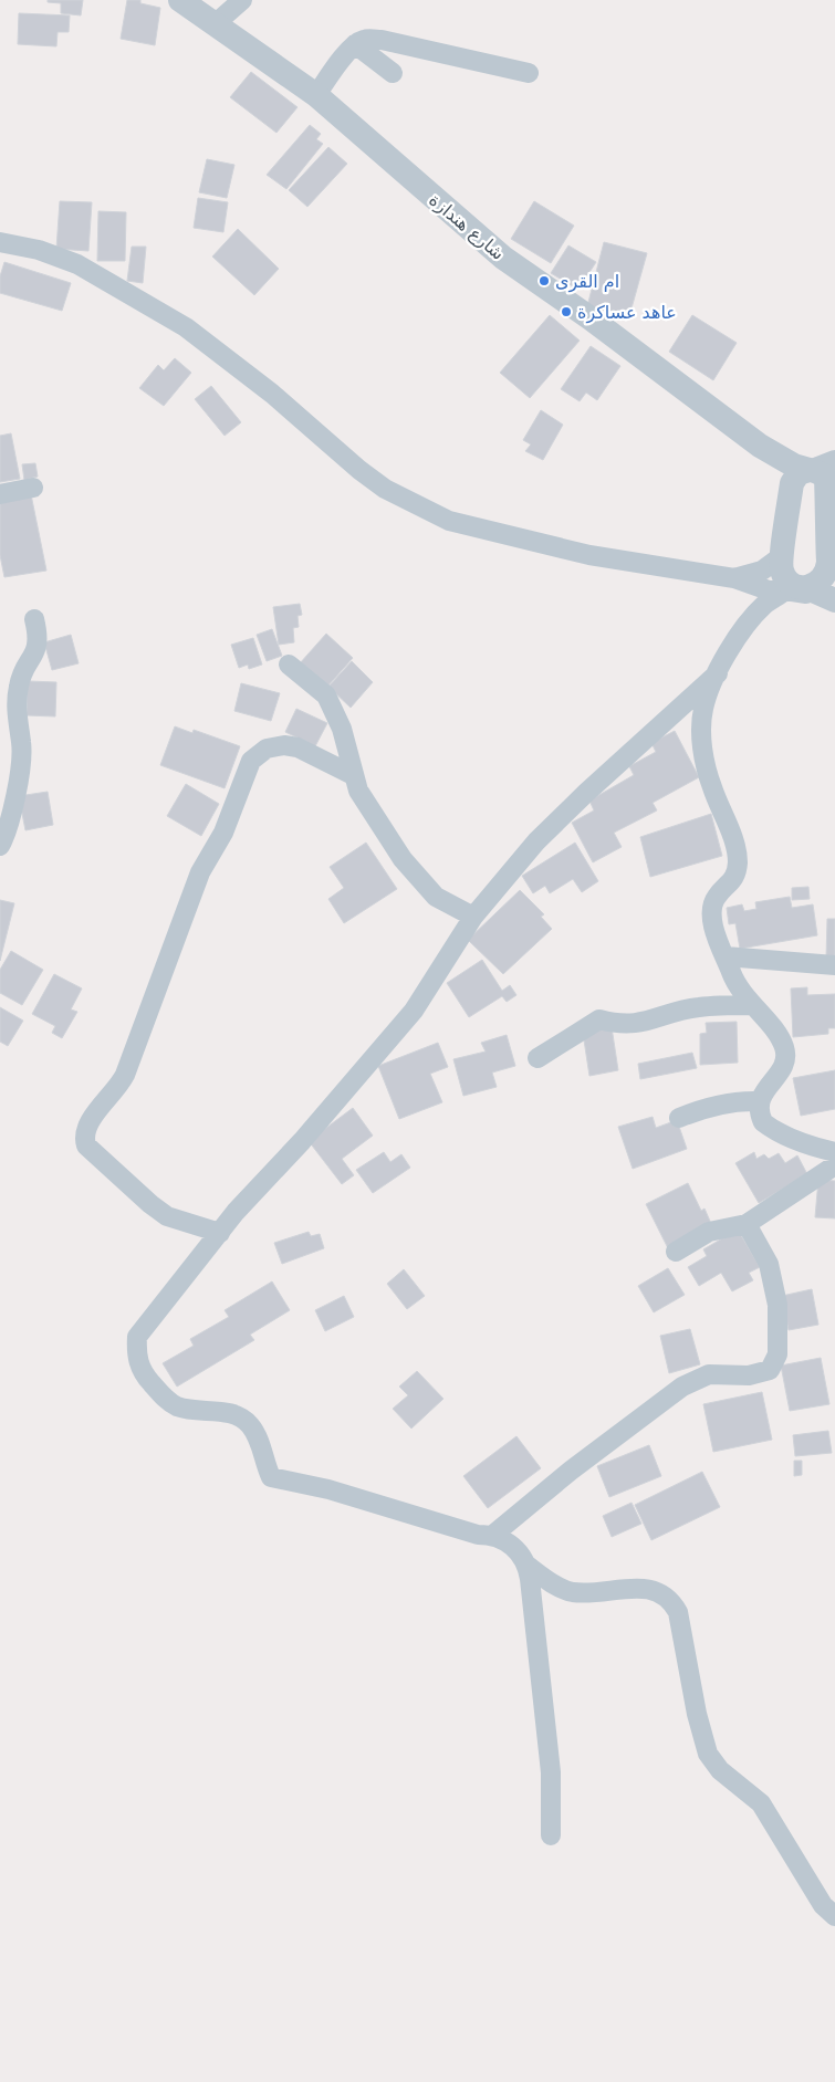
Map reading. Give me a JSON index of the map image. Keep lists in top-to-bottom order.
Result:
{
  "streets": {
    "street": ["شارع هندازة"]
  },
  "places": ["ام القرى", "عاهد عساكرة"]
}
